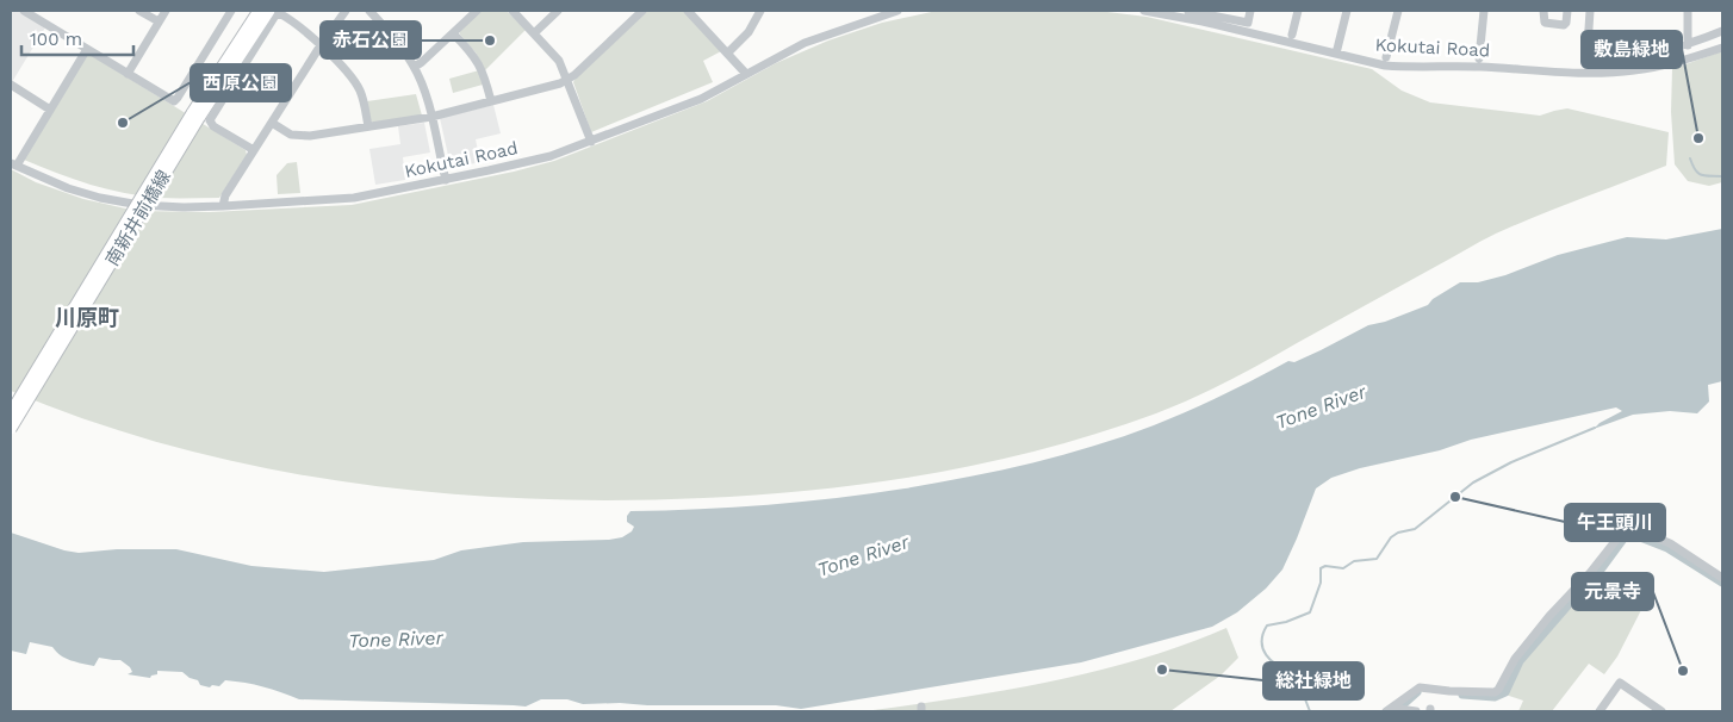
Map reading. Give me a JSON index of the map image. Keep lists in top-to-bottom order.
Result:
{
  "streets": {
    "main road": ["南新井前橋線"],
    "street": ["Kokutai Road"]
  },
  "districts": ["川原町"],
  "water": ["Tone River"],
  "places": [
    "赤石公園",
    "西原公園",
    "敷島緑地",
    "午王頭川",
    "総社緑地",
    "元景寺"
  ],
  "scale_bar": "100 m"
}
